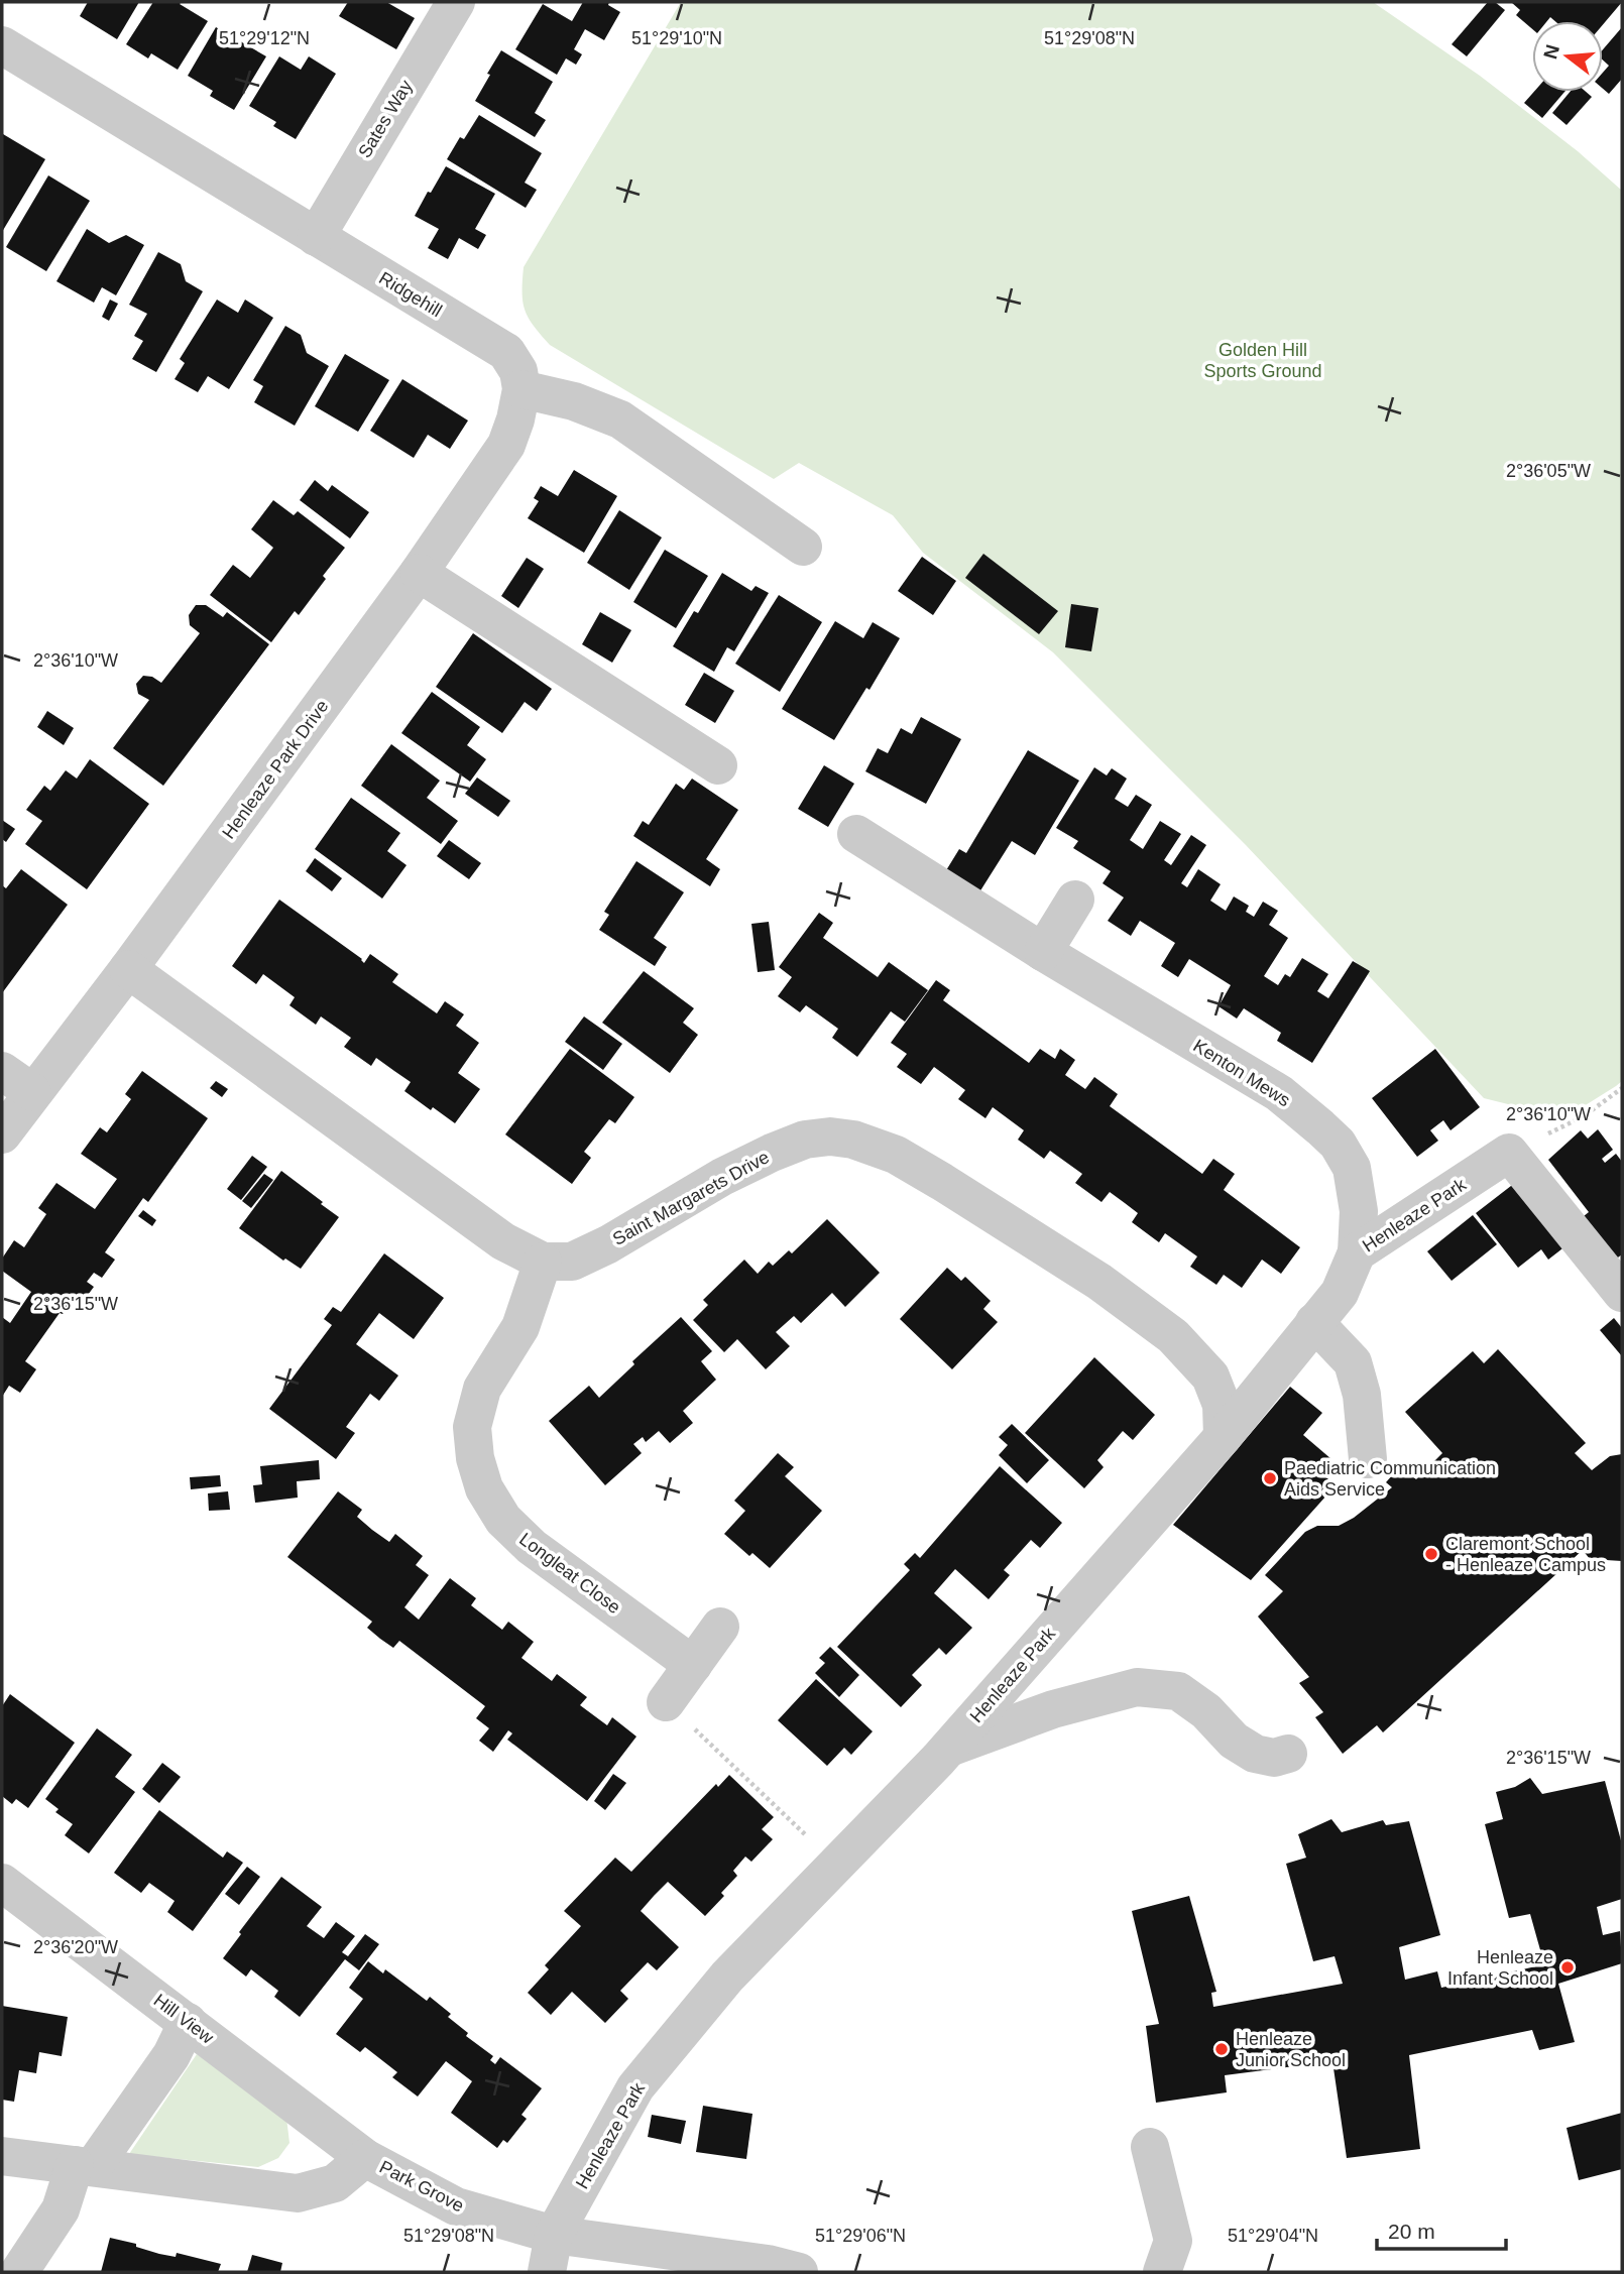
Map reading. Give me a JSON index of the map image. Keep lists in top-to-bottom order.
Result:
{
  "streets": {
    "street": [
      "Sates Way",
      "Ridgehill",
      "Henleaze Park Drive",
      "Kenton Mews",
      "Saint Margarets Drive",
      "Henleaze Park",
      "Longleat Close",
      "Hill View",
      "Park Grove"
    ]
  },
  "crossings": [
    ["Sates Way", "Ridgehill"],
    ["Ridgehill", "Henleaze Park Drive"],
    ["Kenton Mews", "Henleaze Park"],
    ["Saint Margarets Drive", "Henleaze Park"],
    ["Saint Margarets Drive", "Longleat Close"],
    ["Henleaze Park", "Park Grove"],
    ["Hill View", "Park Grove"]
  ],
  "parks": ["Golden Hill Sports Ground"],
  "places": [
    "Paediatric Communication Aids Service",
    "Claremont School - Henleaze Campus",
    "Henleaze Infant School",
    "Henleaze Junior School"
  ],
  "scale_bar": "20 m",
  "north": "left",
  "coordinates": [
    "51°29'12\"N",
    "51°29'10\"N",
    "51°29'08\"N",
    "2°36'05\"W",
    "2°36'10\"W",
    "2°36'15\"W",
    "2°36'20\"W",
    "51°29'06\"N",
    "51°29'04\"N"
  ]
}
